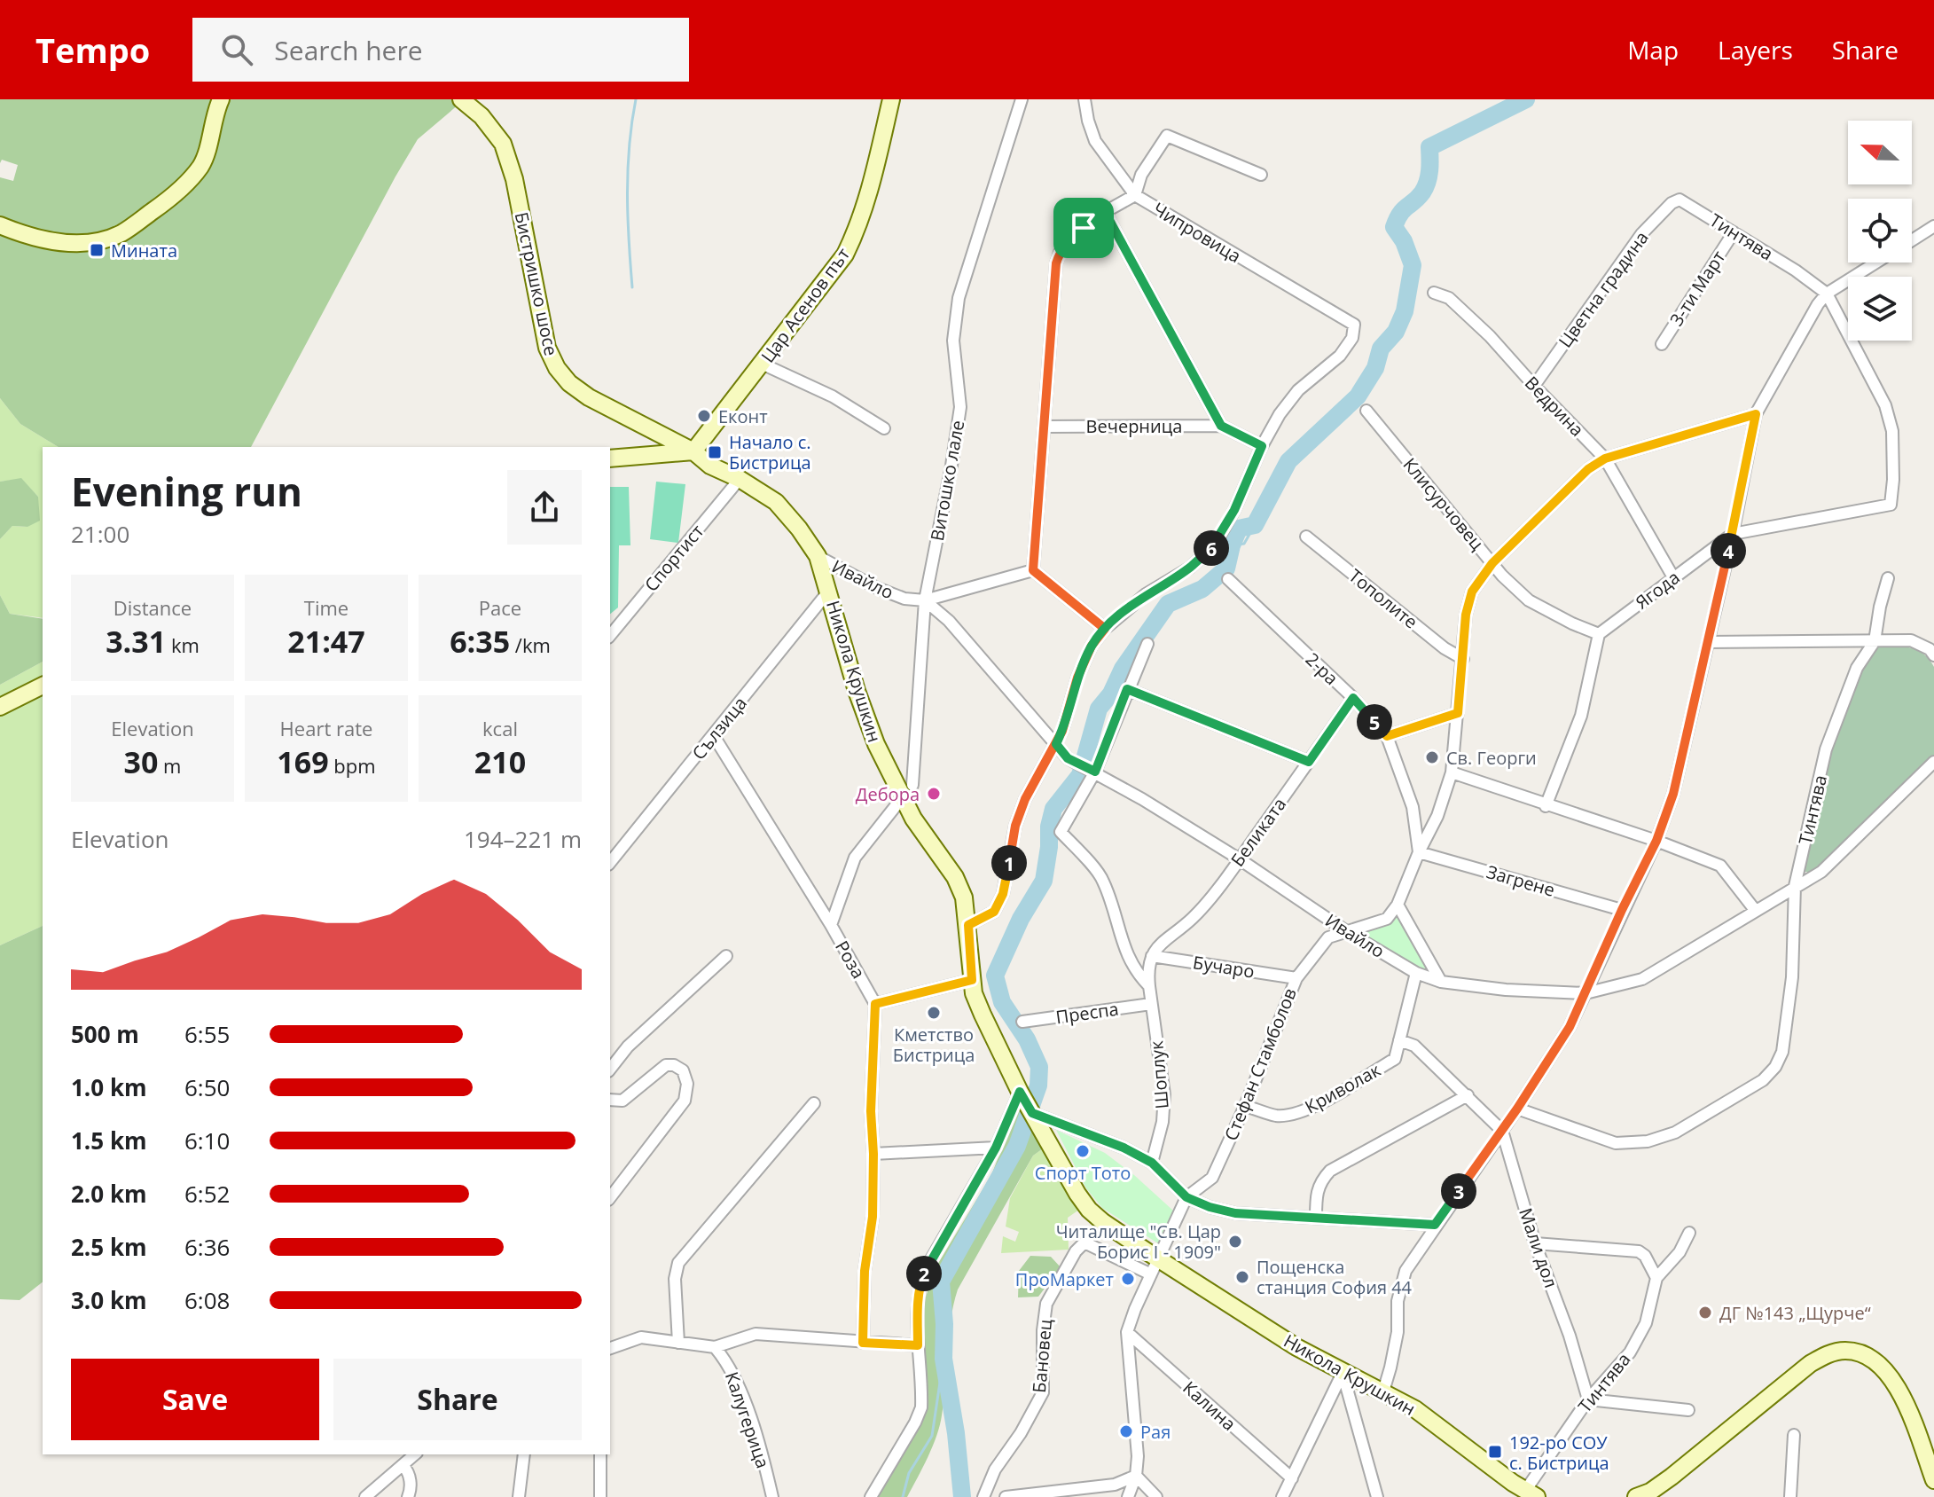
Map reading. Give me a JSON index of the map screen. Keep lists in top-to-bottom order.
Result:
{
  "streets": {
    "street": [
      "Чипровица",
      "Тинтява",
      "Бистришко шосе",
      "3-ти Март",
      "Цветна градина",
      "Цар Асенов път",
      "Ведрина",
      "Вечерница",
      "Витошко лале",
      "Клисурчовец",
      "Спортист",
      "Ивайло",
      "Ягода",
      "Тополите",
      "2-ра",
      "Никола Крушкин",
      "Сълзица",
      "Беликата",
      "Загрене",
      "Роза",
      "Бучаро",
      "Преспа",
      "Стефан Стамболов",
      "Шоплук",
      "Криволак",
      "Мали дол",
      "Бановец",
      "Калина",
      "Калугерица"
    ]
  },
  "crossings": [
    ["Чипровица", "Вечерница"],
    ["Тинтява", "3-ти Март"],
    ["Тинтява", "Цветна градина"],
    ["Тинтява", "Ивайло"],
    ["Тинтява", "Ягода"],
    ["Тинтява", "Никола Крушкин"],
    ["Тинтява", "Мали дол"],
    ["Бистришко шосе", "Цар Асенов път"],
    ["Бистришко шосе", "Никола Крушкин"],
    ["Цветна градина", "Ведрина"],
    ["Цар Асенов път", "Никола Крушкин"],
    ["Ведрина", "Ягода"],
    ["Витошко лале", "Ивайло"],
    ["Витошко лале", "Никола Крушкин"],
    ["Клисурчовец", "Ягода"],
    ["Спортист", "Никола Крушкин"],
    ["Ивайло", "Никола Крушкин"],
    ["Ивайло", "Беликата"],
    ["Ивайло", "Стефан Стамболов"],
    ["Ивайло", "Шоплук"],
    ["Ивайло", "Криволак"],
    ["2-ра", "Беликата"],
    ["2-ра", "Загрене"],
    ["Никола Крушкин", "Сълзица"],
    ["Никола Крушкин", "Стефан Стамболов"],
    ["Сълзица", "Роза"],
    ["Беликата", "Бучаро"],
    ["Беликата", "Шоплук"],
    ["Бучаро", "Стефан Стамболов"],
    ["Бучаро", "Шоплук"],
    ["Преспа", "Шоплук"],
    ["Стефан Стамболов", "Криволак"],
    ["Стефан Стамболов", "Бановец"],
    ["Стефан Стамболов", "Калина"],
    ["Криволак", "Мали дол"]
  ],
  "places": {
    "transit": ["Мината", "Начало с. Бистрица", "192-ро СОУ с. Бистрица"],
    "other": [
      "Еконт",
      "Св. Георги",
      "Дебора",
      "Кметство Бистрица",
      "Спорт Тото",
      "Читалище \"Св. Цар Борис I - 1909\"",
      "Пощенска станция София 44",
      "ПроМаркет",
      "ДГ №143 „Щурче“",
      "Рая"
    ]
  },
  "north": "left",
  "page": {
    "header": "Tempo",
    "search": "Search here",
    "nav": ["Map", "Layers", "Share"],
    "heading": ["Evening run", "21:00"],
    "pins": [
      "6",
      "4",
      "5",
      "1",
      "3",
      "2"
    ],
    "stats": [
      ["Distance", "3.31 km"],
      ["Time", "21:47"],
      ["Pace", "6:35 /km"],
      ["Elevation", "30 m"],
      ["Heart rate", "169 bpm"],
      ["kcal", "210"]
    ],
    "chart": ["Elevation", "194–221 m"],
    "list": [
      {
        "name": "500 m",
        "note": "6:55"
      },
      {
        "name": "1.0 km",
        "note": "6:50"
      },
      {
        "name": "1.5 km",
        "note": "6:10"
      },
      {
        "name": "2.0 km",
        "note": "6:52"
      },
      {
        "name": "2.5 km",
        "note": "6:36"
      },
      {
        "name": "3.0 km",
        "note": "6:08"
      }
    ],
    "buttons": ["Save", "Share"]
  }
}
